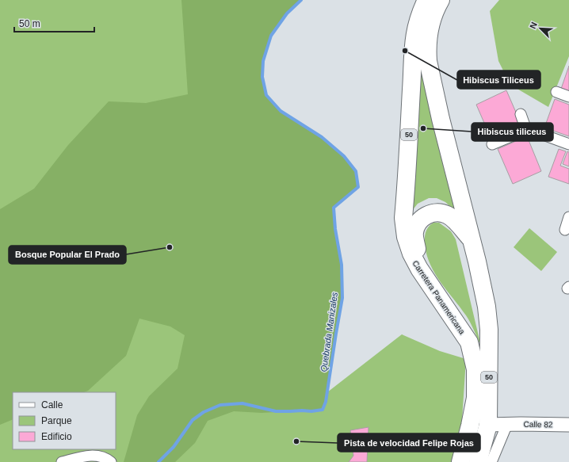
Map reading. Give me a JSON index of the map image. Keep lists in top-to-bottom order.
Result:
{
  "streets": {
    "highway": ["50", "Carretera Panamericana"],
    "street": ["Calle 82"]
  },
  "crossings": [
    ["50", "Calle 82"]
  ],
  "water": ["Quebrada Manizales"],
  "places": [
    "Hibiscus Tiliceus",
    "Hibiscus tiliceus",
    "Bosque Popular El Prado",
    "Pista de velocidad Felipe Rojas"
  ],
  "legend": ["Calle", "Parque", "Edificio"],
  "scale_bar": "50 m",
  "north": "top left"
}
